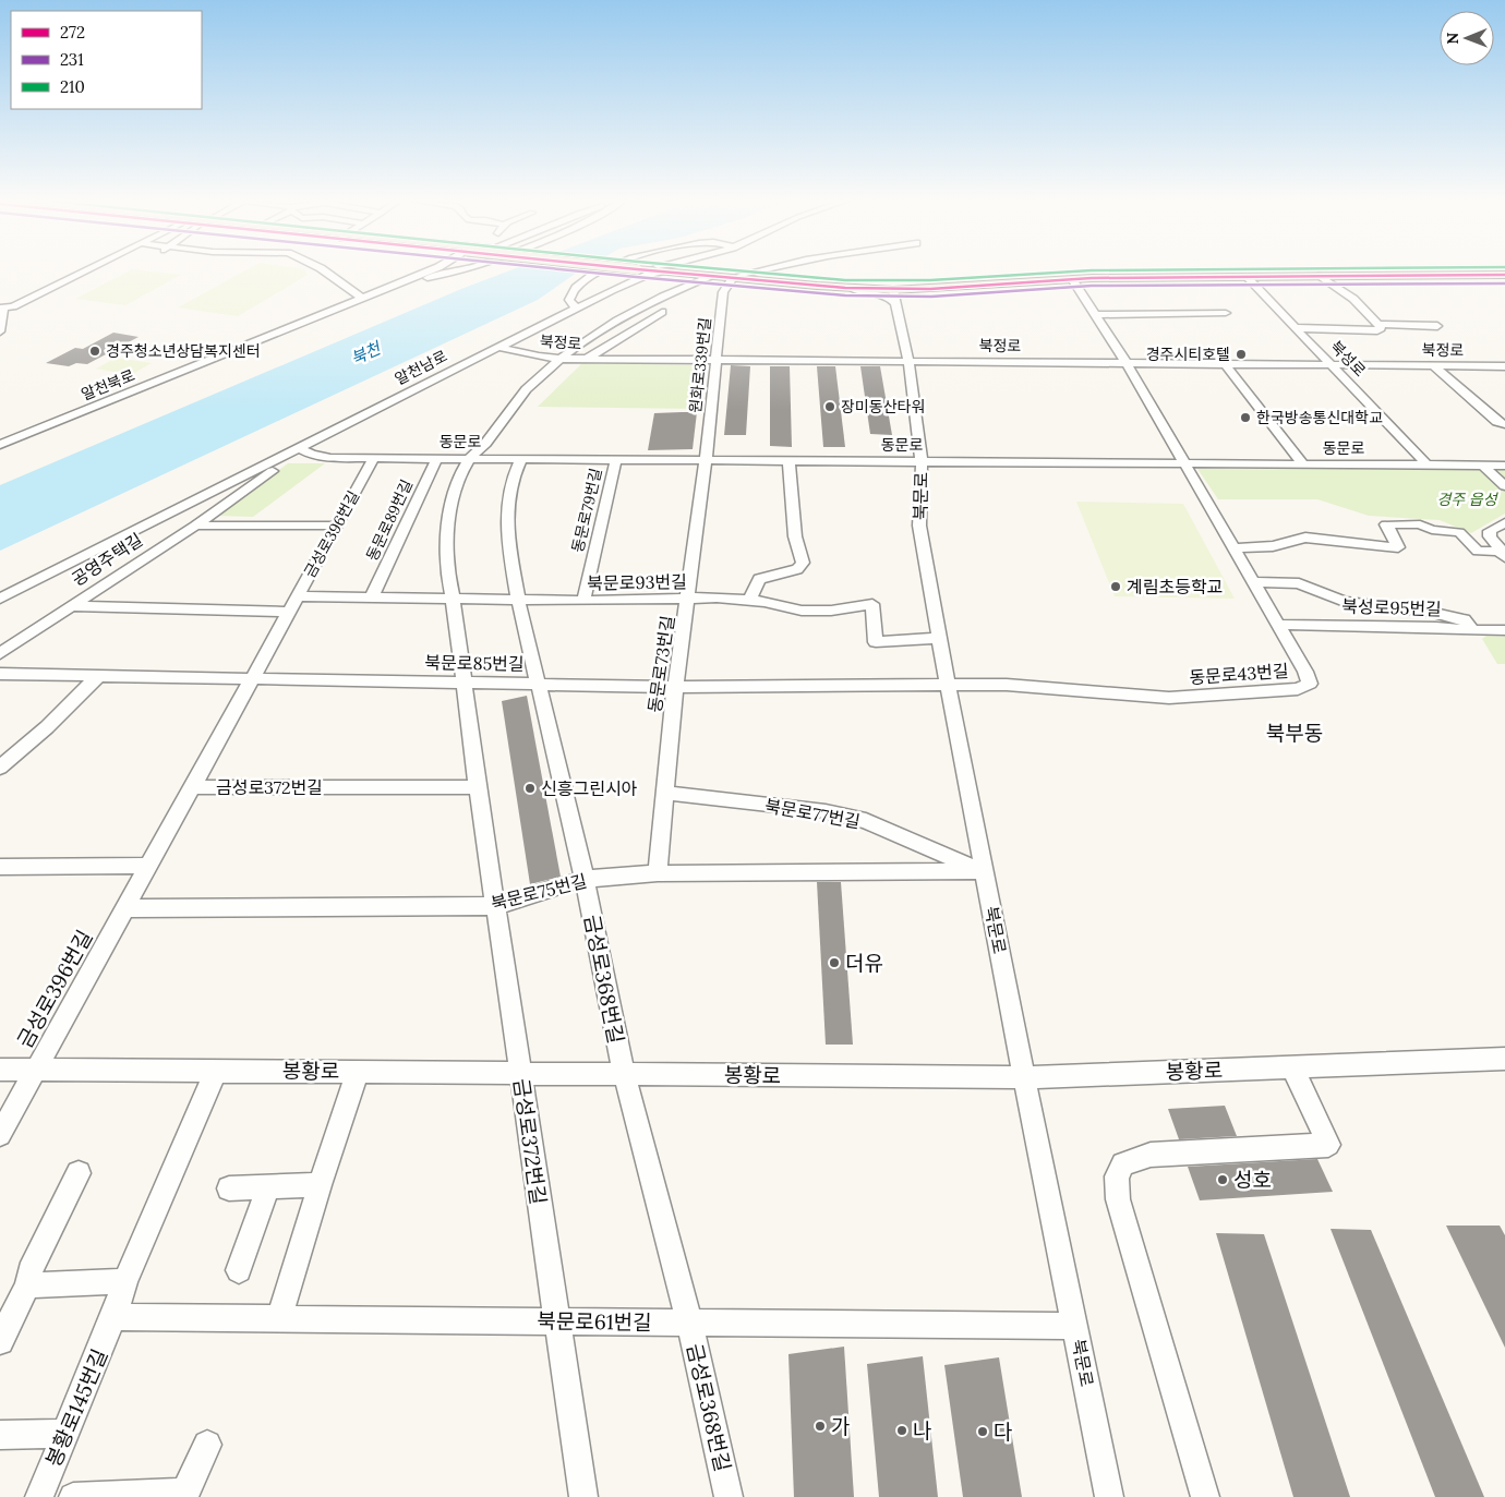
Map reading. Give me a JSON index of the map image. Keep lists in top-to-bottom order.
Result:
{
  "streets": {
    "street": [
      "북정로",
      "북성로",
      "원화로339번길",
      "알천남로",
      "알천북로",
      "동문로",
      "북문로",
      "동문로79번길",
      "동문로89번길",
      "금성로396번길",
      "공영주택길",
      "북문로93번길",
      "북성로95번길",
      "북문로85번길",
      "동문로73번길",
      "동문로43번길",
      "금성로372번길",
      "북문로77번길",
      "북문로75번길",
      "금성로368번길",
      "봉황로",
      "북문로61번길",
      "봉황로145번길"
    ]
  },
  "crossings": [
    ["북정로", "북성로"],
    ["북정로", "원화로339번길"],
    ["북정로", "알천남로"],
    ["북정로", "북문로"],
    ["북정로", "동문로43번길"],
    ["북정로", "금성로372번길"],
    ["북성로", "동문로"],
    ["원화로339번길", "동문로"],
    ["원화로339번길", "동문로73번길"],
    ["알천남로", "동문로"],
    ["알천남로", "공영주택길"],
    ["동문로", "북문로"],
    ["동문로", "동문로79번길"],
    ["동문로", "동문로89번길"],
    ["동문로", "금성로396번길"],
    ["동문로", "동문로73번길"],
    ["동문로", "동문로43번길"],
    ["동문로", "금성로372번길"],
    ["동문로", "금성로368번길"],
    ["북문로", "북문로93번길"],
    ["북문로", "북문로85번길"],
    ["북문로", "동문로43번길"],
    ["북문로", "북문로77번길"],
    ["북문로", "북문로75번길"],
    ["북문로", "봉황로"],
    ["북문로", "북문로61번길"],
    ["동문로79번길", "북문로93번길"],
    ["동문로89번길", "북문로93번길"],
    ["금성로396번길", "북문로93번길"],
    ["금성로396번길", "북문로85번길"],
    ["금성로396번길", "금성로372번길"],
    ["금성로396번길", "북문로75번길"],
    ["금성로396번길", "봉황로"],
    ["북문로93번길", "동문로73번길"],
    ["북문로93번길", "금성로372번길"],
    ["북문로93번길", "금성로368번길"],
    ["북성로95번길", "동문로43번길"],
    ["북문로85번길", "동문로73번길"],
    ["북문로85번길", "동문로43번길"],
    ["북문로85번길", "금성로372번길"],
    ["북문로85번길", "금성로368번길"],
    ["동문로73번길", "북문로77번길"],
    ["동문로73번길", "북문로75번길"],
    ["금성로372번길", "북문로75번길"],
    ["금성로372번길", "봉황로"],
    ["금성로372번길", "북문로61번길"],
    ["북문로77번길", "북문로75번길"],
    ["북문로75번길", "금성로368번길"],
    ["금성로368번길", "봉황로"],
    ["금성로368번길", "북문로61번길"],
    ["봉황로", "봉황로145번길"],
    ["북문로61번길", "봉황로145번길"]
  ],
  "districts": ["북부동"],
  "water": ["북천"],
  "parks": ["경주 읍성"],
  "places": [
    "경주청소년상담복지센터",
    "경주시티호텔",
    "장미동산타워",
    "한국방송통신대학교",
    "계림초등학교",
    "신흥그린시아",
    "더유",
    "성호",
    "가",
    "나",
    "다"
  ],
  "lines": ["transit line 272", "transit line 231", "transit line 210"],
  "legend": ["272", "231", "210"],
  "north": "left"
}
